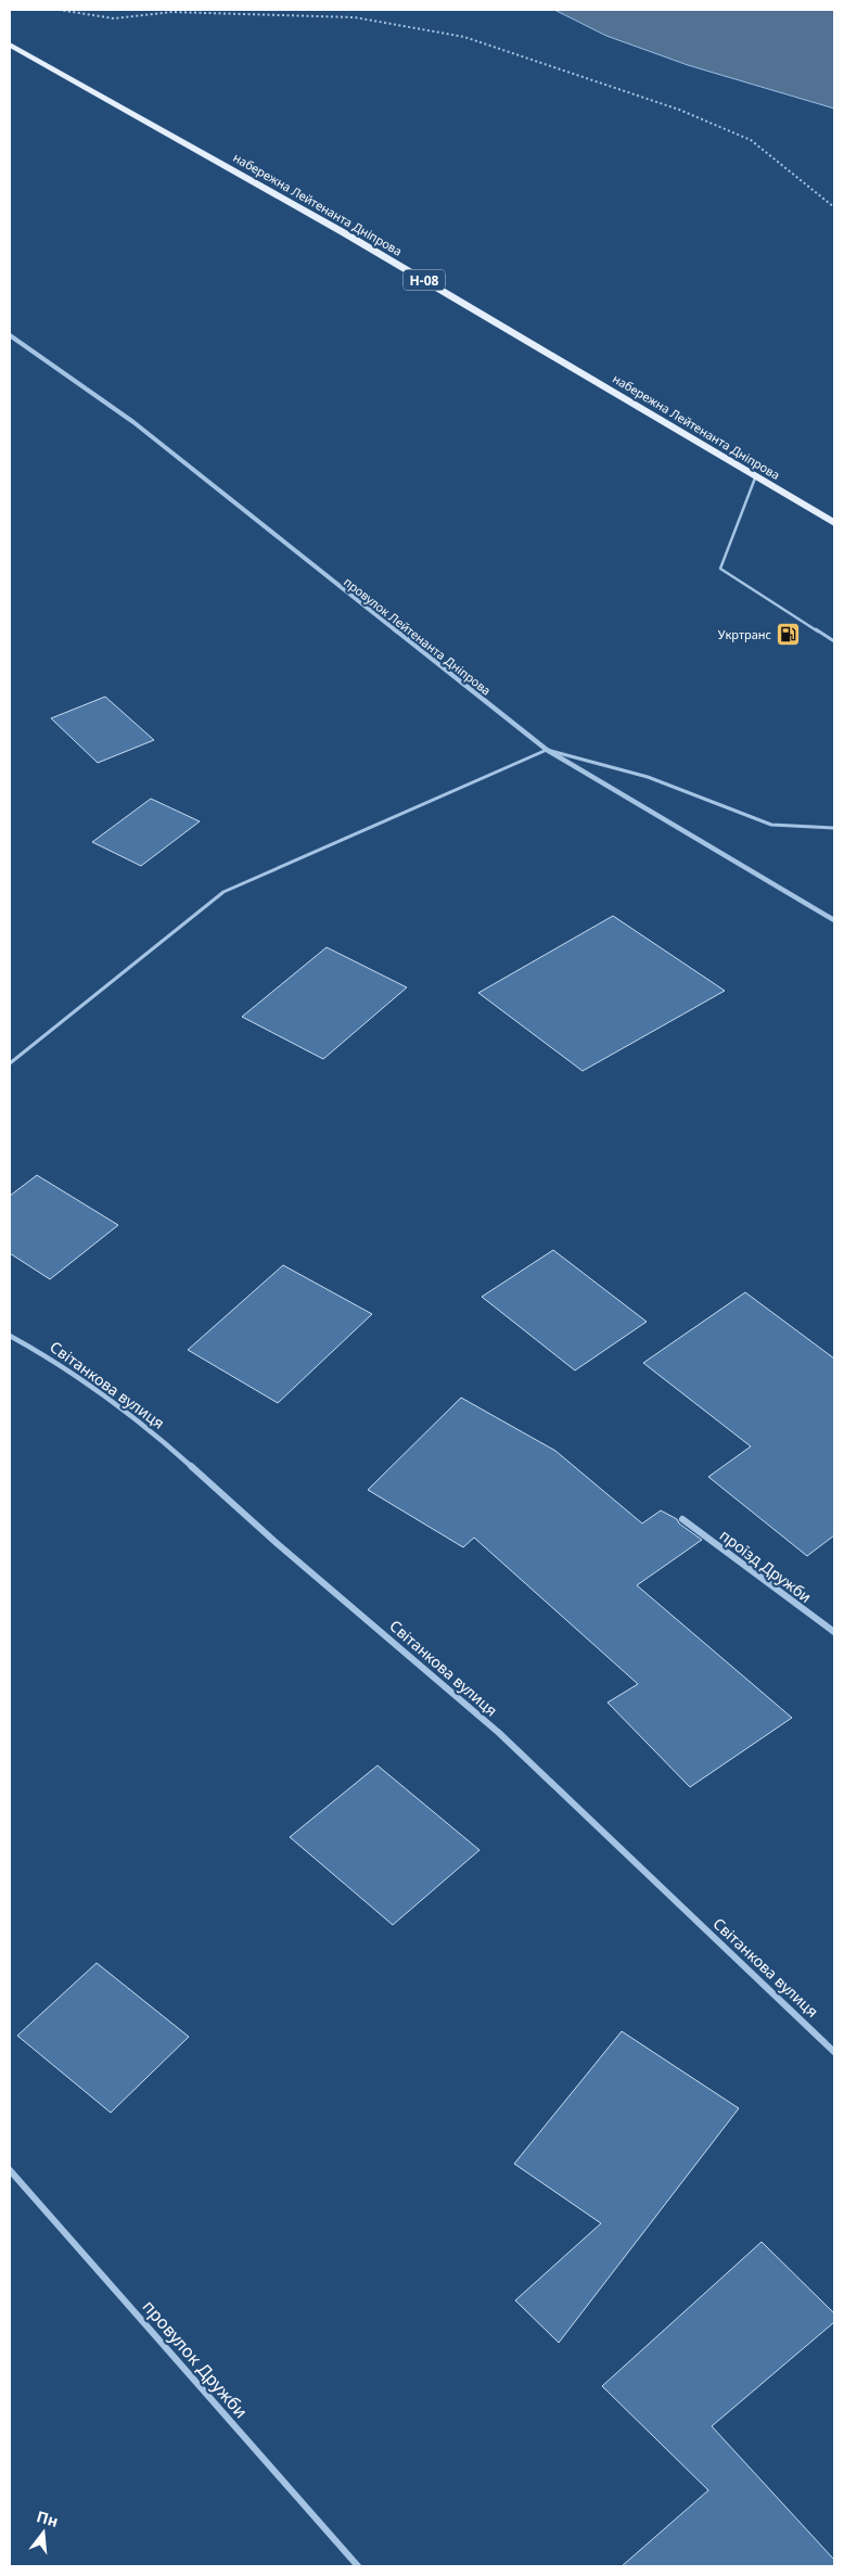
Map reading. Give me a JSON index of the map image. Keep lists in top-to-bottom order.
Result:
{
  "streets": {
    "main road": ["набережна Лейтенанта Дніпрова", "Н-08"],
    "street": [
      "провулок Лейтенанта Дніпрова",
      "Світанкова вулиця",
      "проїзд Дружби",
      "провулок Дружби"
    ]
  },
  "places": {
    "fuel station": ["Укртранс"]
  },
  "north": "top"
}
